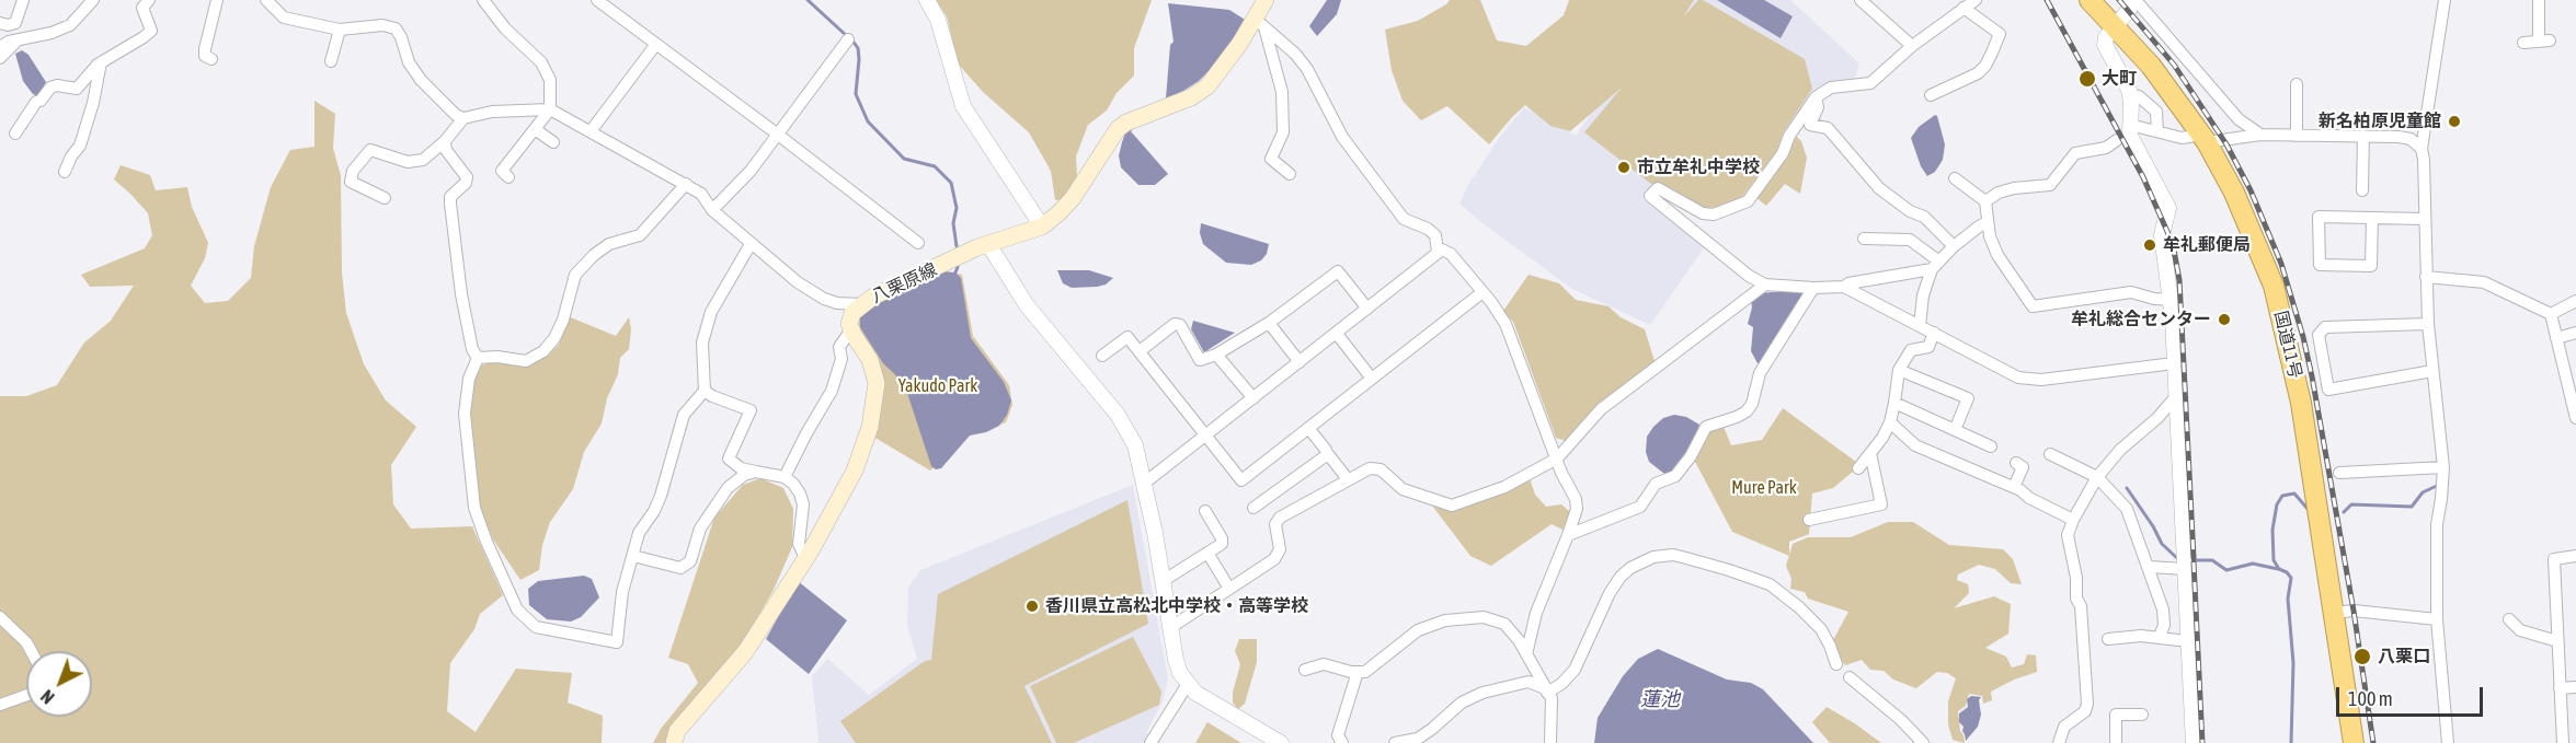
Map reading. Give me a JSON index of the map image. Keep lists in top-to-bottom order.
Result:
{
  "streets": {
    "highway": ["国道11号"],
    "main road": ["八栗原線"]
  },
  "water": ["蓮池"],
  "parks": ["Yakudo Park", "Mure Park"],
  "places": [
    "大町",
    "新名柏原児童館",
    "市立牟礼中学校",
    "牟礼郵便局",
    "牟礼総合センター",
    "香川県立高松北中学校・高等学校",
    "八栗口"
  ],
  "scale_bar": "100 m",
  "north": "bottom left"
}
